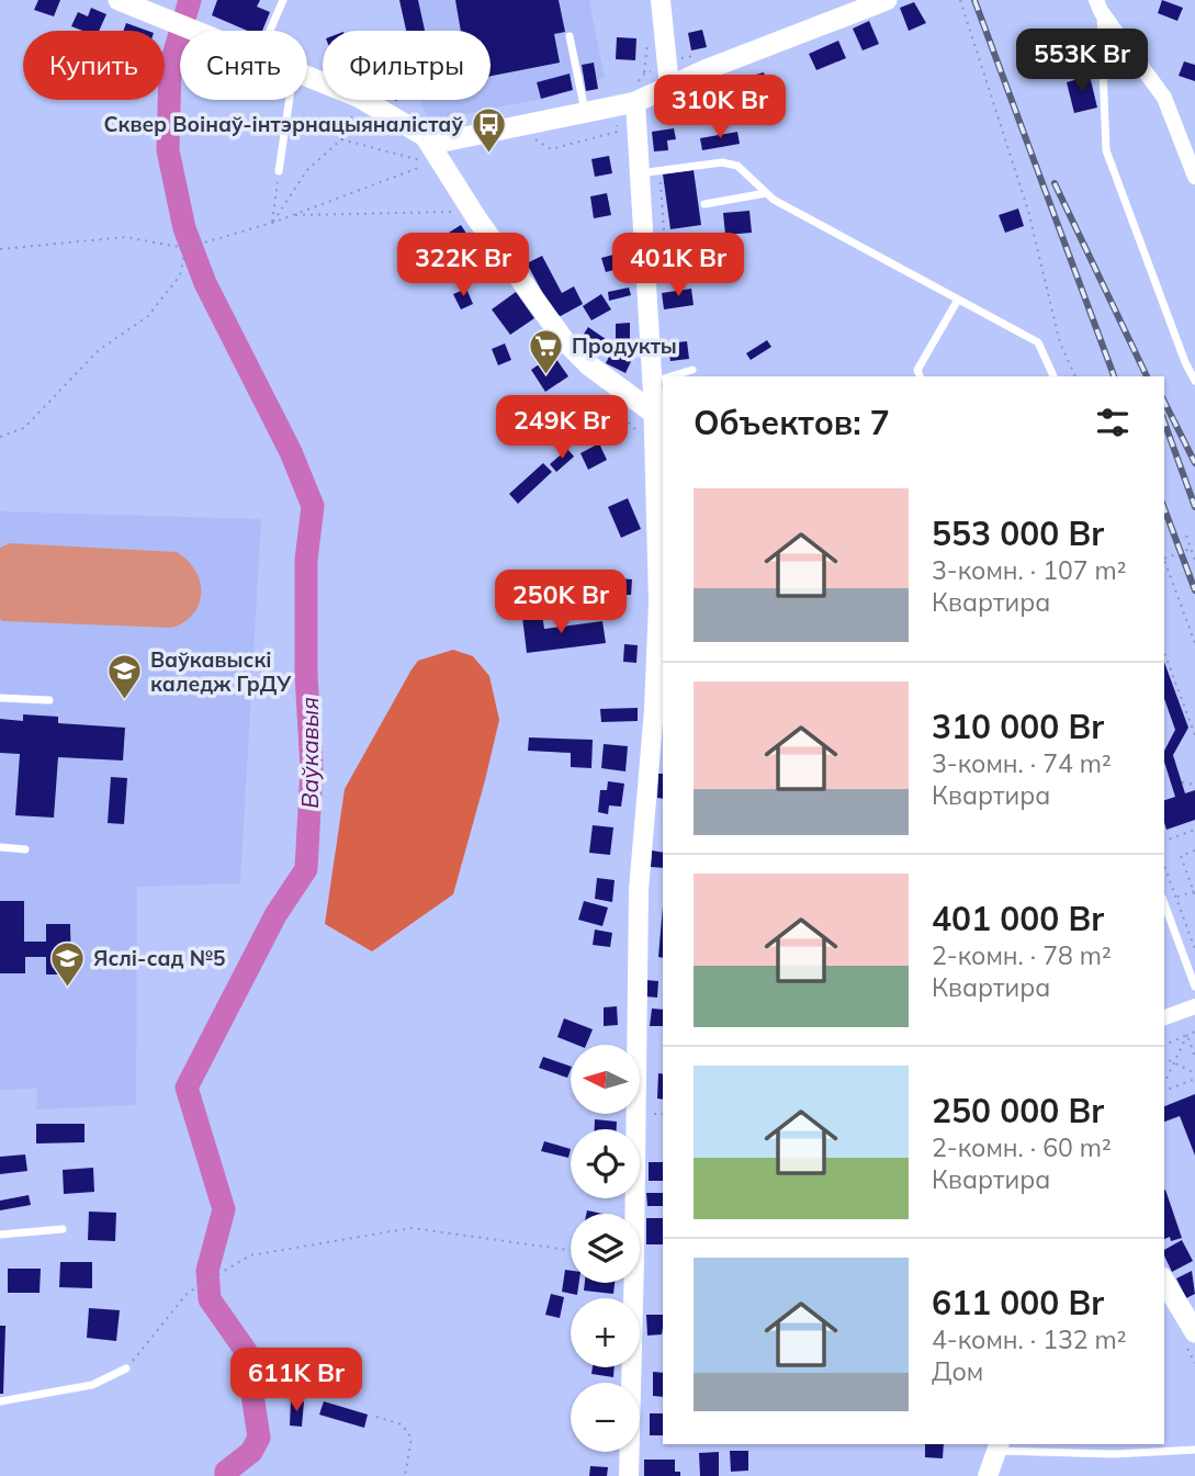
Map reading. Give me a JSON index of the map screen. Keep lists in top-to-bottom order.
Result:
{
  "water": ["Ваўкавыя"],
  "places": {
    "bus stop": ["Сквер Воінаў-інтэрнацыяналістаў"],
    "supermarket": ["Продукты"],
    "school or university": ["Ваўкавыскі каледж ГрДУ", "Яслі-сад №5"]
  },
  "north": "left",
  "page": {
    "price": [
      "553K Br",
      "310K Br",
      "322K Br",
      "401K Br",
      "249K Br",
      "250K Br",
      "611K Br"
    ],
    "chip": ["Купить", "Снять", "Фильтры"],
    "heading": "Объектов: 7",
    "list": [
      {
        "name": "553 000 Br",
        "note": "3-комн. · 107 m² · Квартира"
      },
      {
        "name": "310 000 Br",
        "note": "3-комн. · 74 m² · Квартира"
      },
      {
        "name": "401 000 Br",
        "note": "2-комн. · 78 m² · Квартира"
      },
      {
        "name": "250 000 Br",
        "note": "2-комн. · 60 m² · Квартира"
      },
      {
        "name": "611 000 Br",
        "note": "4-комн. · 132 m² · Дом"
      }
    ],
    "map_buttons": ["+", "−"]
  }
}
